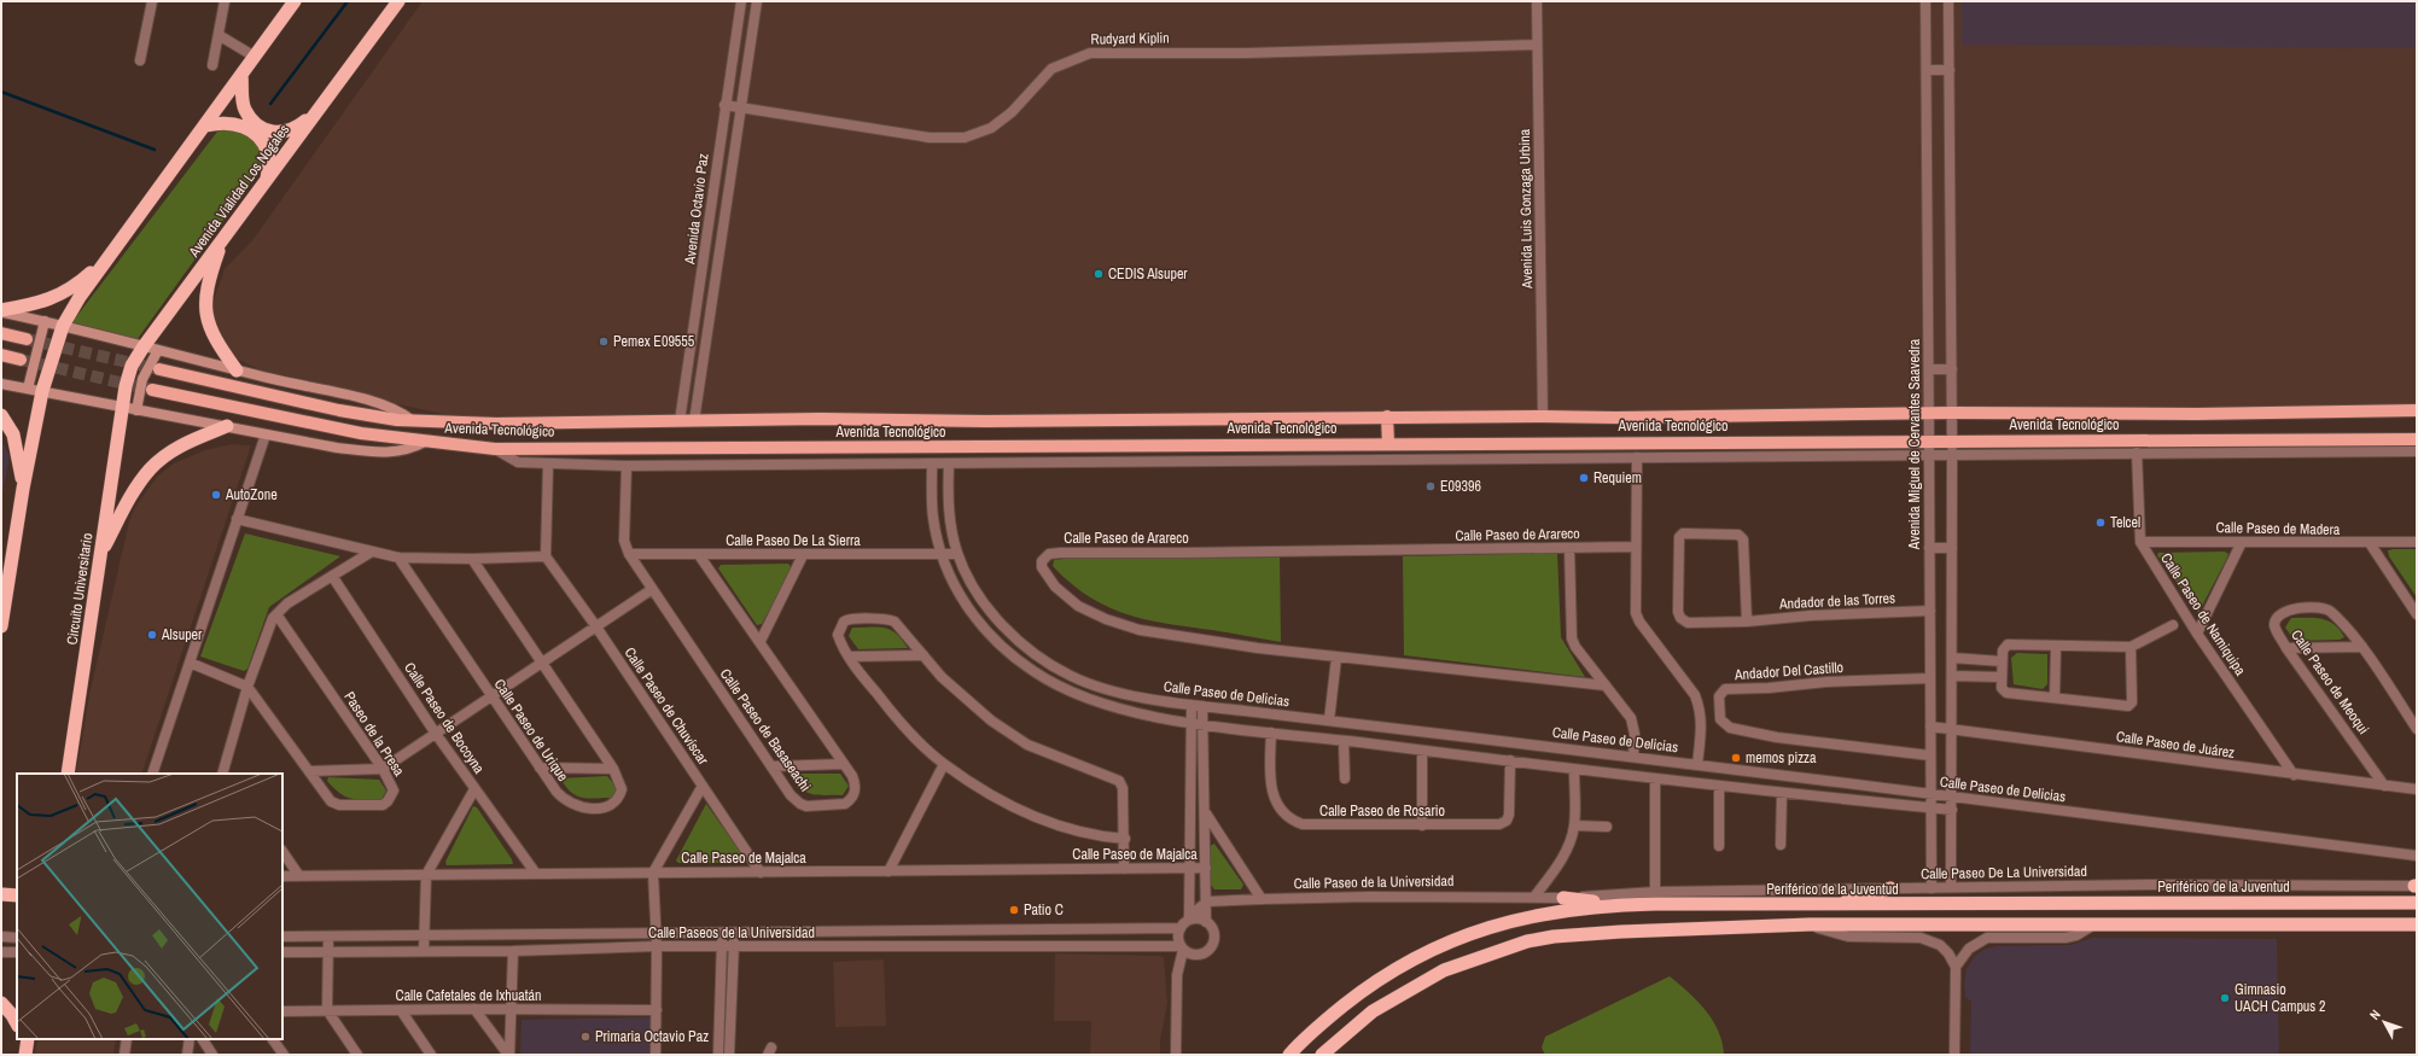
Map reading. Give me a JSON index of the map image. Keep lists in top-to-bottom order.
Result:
{
  "streets": {
    "highway": ["Avenida Vialidad Los Nogales", "Circuito Universitario", "Periférico de la Juventud"],
    "main road": ["Avenida Tecnológico"],
    "street": [
      "Rudyard Kiplin",
      "Avenida Octavio Paz",
      "Avenida Luis Gonzaga Urbina",
      "Avenida Miguel de Cervantes Saavedra",
      "Calle Paseo de Madera",
      "Calle Paseo de Arareco",
      "Calle Paseo De La Sierra",
      "Andador de las Torres",
      "Calle Paseo de Namiquipa",
      "Andador Del Castillo",
      "Calle Paseo de Meoqui",
      "Calle Paseo de Delicias",
      "Calle Paseo de Chuvíscar",
      "Calle Paseo de Bocoyna",
      "Calle Paseo de Urique",
      "Calle Paseo de Basaseachi",
      "Paseo de la Presa",
      "Calle Paseo de Juárez",
      "Calle Paseo de Rosario",
      "Calle Paseo de Majalca",
      "Calle Paseo De La Universidad",
      "Calle Paseo de la Universidad",
      "Calle Paseos de la Universidad",
      "Calle Cafetales de Ixhuatán"
    ]
  },
  "crossings": [
    ["Rudyard Kiplin", "Avenida Octavio Paz"],
    ["Rudyard Kiplin", "Avenida Luis Gonzaga Urbina"],
    ["Avenida Vialidad Los Nogales", "Circuito Universitario"],
    ["Avenida Octavio Paz", "Avenida Tecnológico"],
    ["Avenida Luis Gonzaga Urbina", "Avenida Tecnológico"],
    ["Avenida Tecnológico", "Avenida Miguel de Cervantes Saavedra"],
    ["Avenida Miguel de Cervantes Saavedra", "Andador de las Torres"],
    ["Avenida Miguel de Cervantes Saavedra", "Andador Del Castillo"],
    ["Avenida Miguel de Cervantes Saavedra", "Calle Paseo de Delicias"],
    ["Avenida Miguel de Cervantes Saavedra", "Calle Paseo de Juárez"],
    ["Avenida Miguel de Cervantes Saavedra", "Calle Paseo De La Universidad"],
    ["Calle Paseo de Madera", "Calle Paseo de Namiquipa"],
    ["Calle Paseo De La Sierra", "Calle Paseo de Delicias"],
    ["Calle Paseo De La Sierra", "Calle Paseo de Basaseachi"],
    ["Calle Paseo de Namiquipa", "Calle Paseo de Juárez"],
    ["Calle Paseo de Meoqui", "Calle Paseo de Juárez"],
    ["Calle Paseo de Delicias", "Calle Paseo de Rosario"],
    ["Calle Paseo de Chuvíscar", "Calle Paseo de Majalca"],
    ["Calle Paseo de Bocoyna", "Calle Paseo de Majalca"],
    ["Calle Paseo De La Universidad", "Calle Paseo de la Universidad"]
  ],
  "places": [
    "CEDIS Alsuper",
    "Pemex E09555",
    "Requiem",
    "E09396",
    "AutoZone",
    "Telcel",
    "Alsuper",
    "memos pizza",
    "Patio C",
    "Gimnasio UACH Campus 2",
    "Primaria Octavio Paz"
  ],
  "north": "top left"
}
